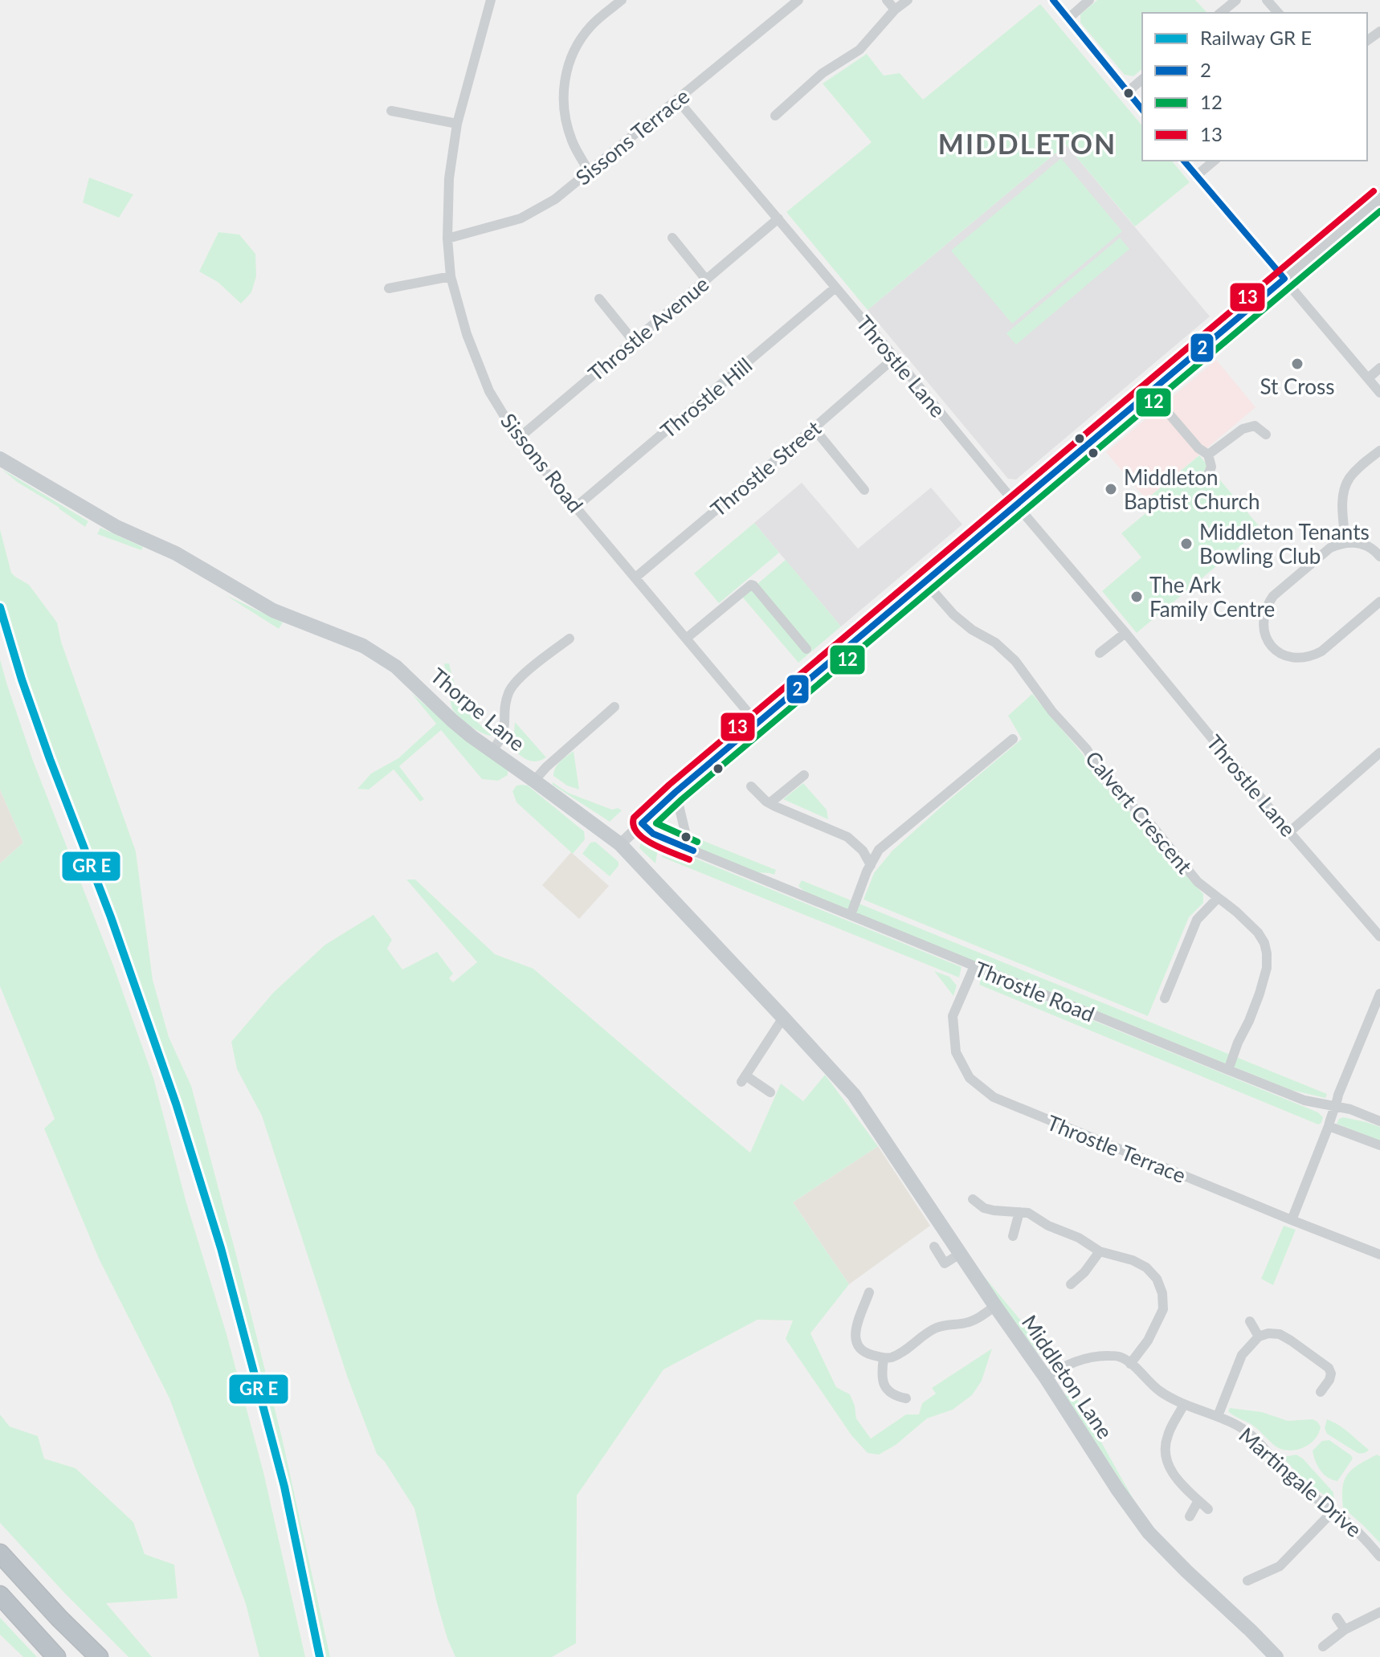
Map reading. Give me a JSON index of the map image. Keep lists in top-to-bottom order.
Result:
{
  "streets": {
    "main road": ["Thorpe Lane", "Middleton Lane"],
    "street": [
      "Sissons Terrace",
      "Throstle Avenue",
      "Throstle Lane",
      "Throstle Hill",
      "Sissons Road",
      "Throstle Street",
      "Calvert Crescent",
      "Throstle Road",
      "Throstle Terrace",
      "Martingale Drive"
    ]
  },
  "crossings": [
    ["Sissons Terrace", "Throstle Lane"],
    ["Sissons Terrace", "Sissons Road"],
    ["Throstle Avenue", "Throstle Lane"],
    ["Throstle Avenue", "Sissons Road"],
    ["Throstle Lane", "Throstle Hill"],
    ["Throstle Lane", "Throstle Street"],
    ["Throstle Hill", "Sissons Road"],
    ["Sissons Road", "Throstle Street"],
    ["Thorpe Lane", "Middleton Lane"],
    ["Calvert Crescent", "Throstle Road"],
    ["Throstle Road", "Throstle Terrace"],
    ["Middleton Lane", "Martingale Drive"]
  ],
  "districts": ["MIDDLETON"],
  "places": [
    "St Cross",
    "Middleton Baptist Church",
    "Middleton Tenants Bowling Club",
    "The Ark Family Centre"
  ],
  "lines": ["transit line 2", "transit line 13", "transit line 12"],
  "legend": [
    "Railway GR E",
    "2",
    "12",
    "13"
  ]
}
